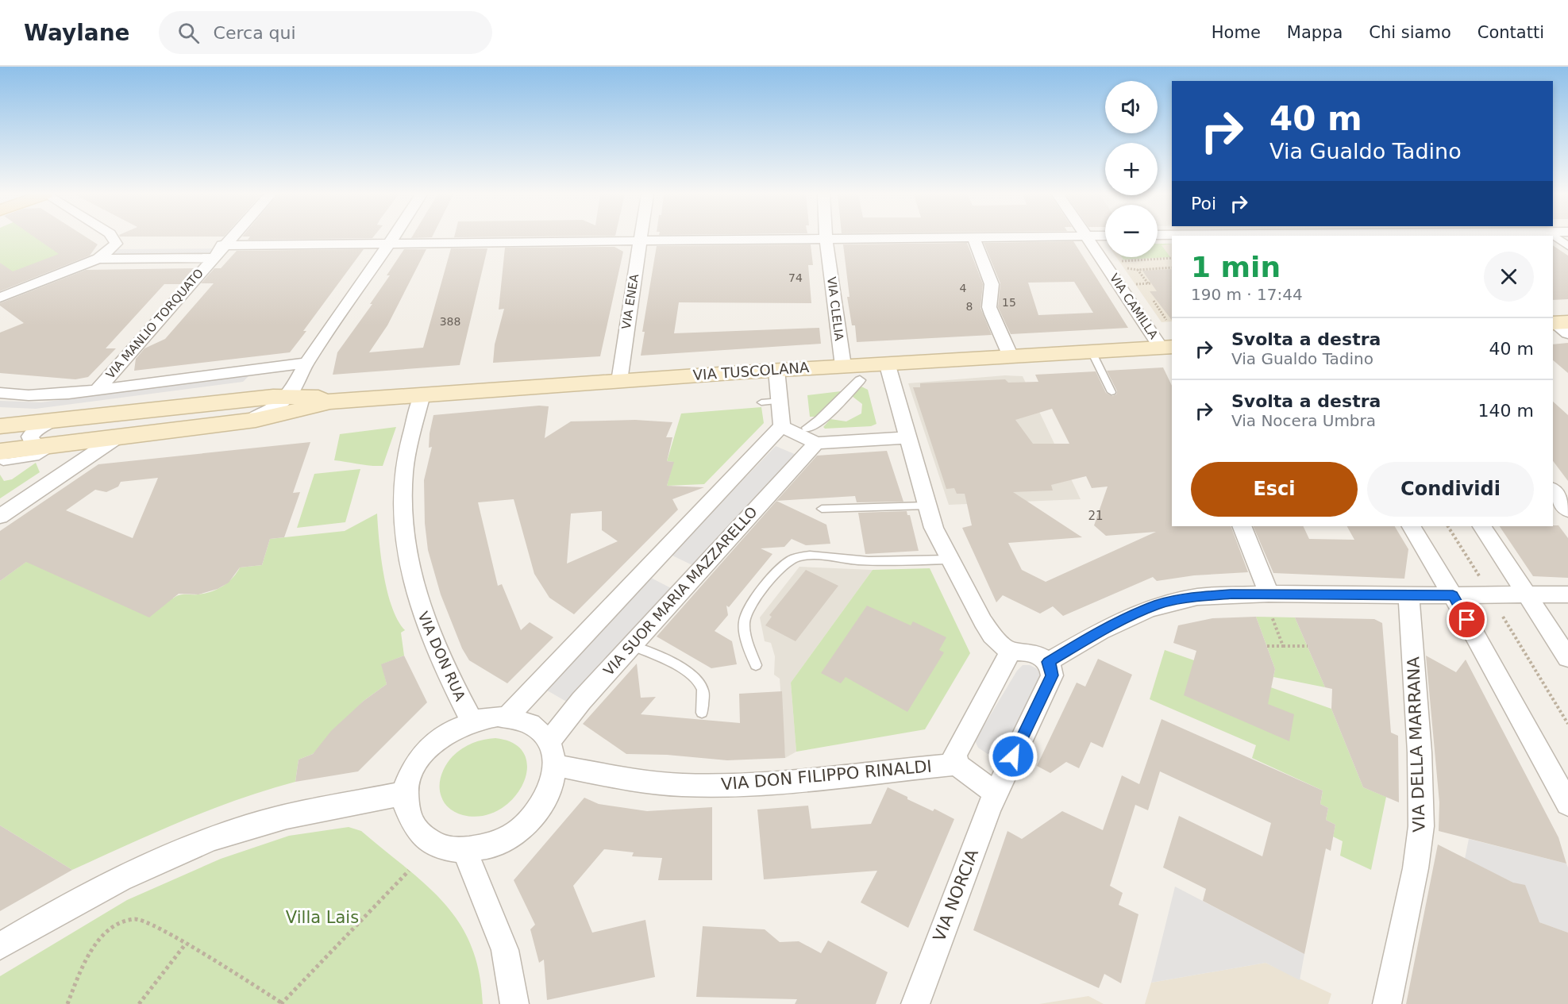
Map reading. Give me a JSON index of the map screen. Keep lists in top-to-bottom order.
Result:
{
  "streets": {
    "main road": ["VIA TUSCOLANA"],
    "street": [
      "VIA ENEA",
      "VIA CAMILLA",
      "VIA CLELIA",
      "VIA MANLIO TORQUATO",
      "VIA SUOR MARIA MAZZARELLO",
      "VIA DON RUA",
      "VIA DELLA MARRANA",
      "VIA DON FILIPPO RINALDI",
      "VIA NORCIA"
    ]
  },
  "crossings": [
    ["VIA ENEA", "VIA TUSCOLANA"],
    ["VIA CAMILLA", "VIA TUSCOLANA"],
    ["VIA CLELIA", "VIA TUSCOLANA"],
    ["VIA TUSCOLANA", "VIA DON RUA"],
    ["VIA SUOR MARIA MAZZARELLO", "VIA DON RUA"],
    ["VIA SUOR MARIA MAZZARELLO", "VIA DON FILIPPO RINALDI"],
    ["VIA DON RUA", "VIA DON FILIPPO RINALDI"]
  ],
  "parks": ["Villa Lais"],
  "house_numbers": [
    "74",
    "4",
    "15",
    "8",
    "388",
    "21"
  ],
  "page": {
    "header": "Waylane",
    "search": "Cerca qui",
    "nav": [
      "Home",
      "Mappa",
      "Chi siamo",
      "Contatti"
    ],
    "map_buttons": ["+", "−"],
    "turn": ["40 m", "Via Gualdo Tadino"],
    "then": "Poi",
    "heading": ["1 min", "190 m · 17:44"],
    "list": [
      {
        "name": "Svolta a destra",
        "note": "Via Gualdo Tadino",
        "value": "40 m"
      },
      {
        "name": "Svolta a destra",
        "note": "Via Nocera Umbra",
        "value": "140 m"
      }
    ],
    "buttons": ["Esci", "Condividi"]
  }
}
